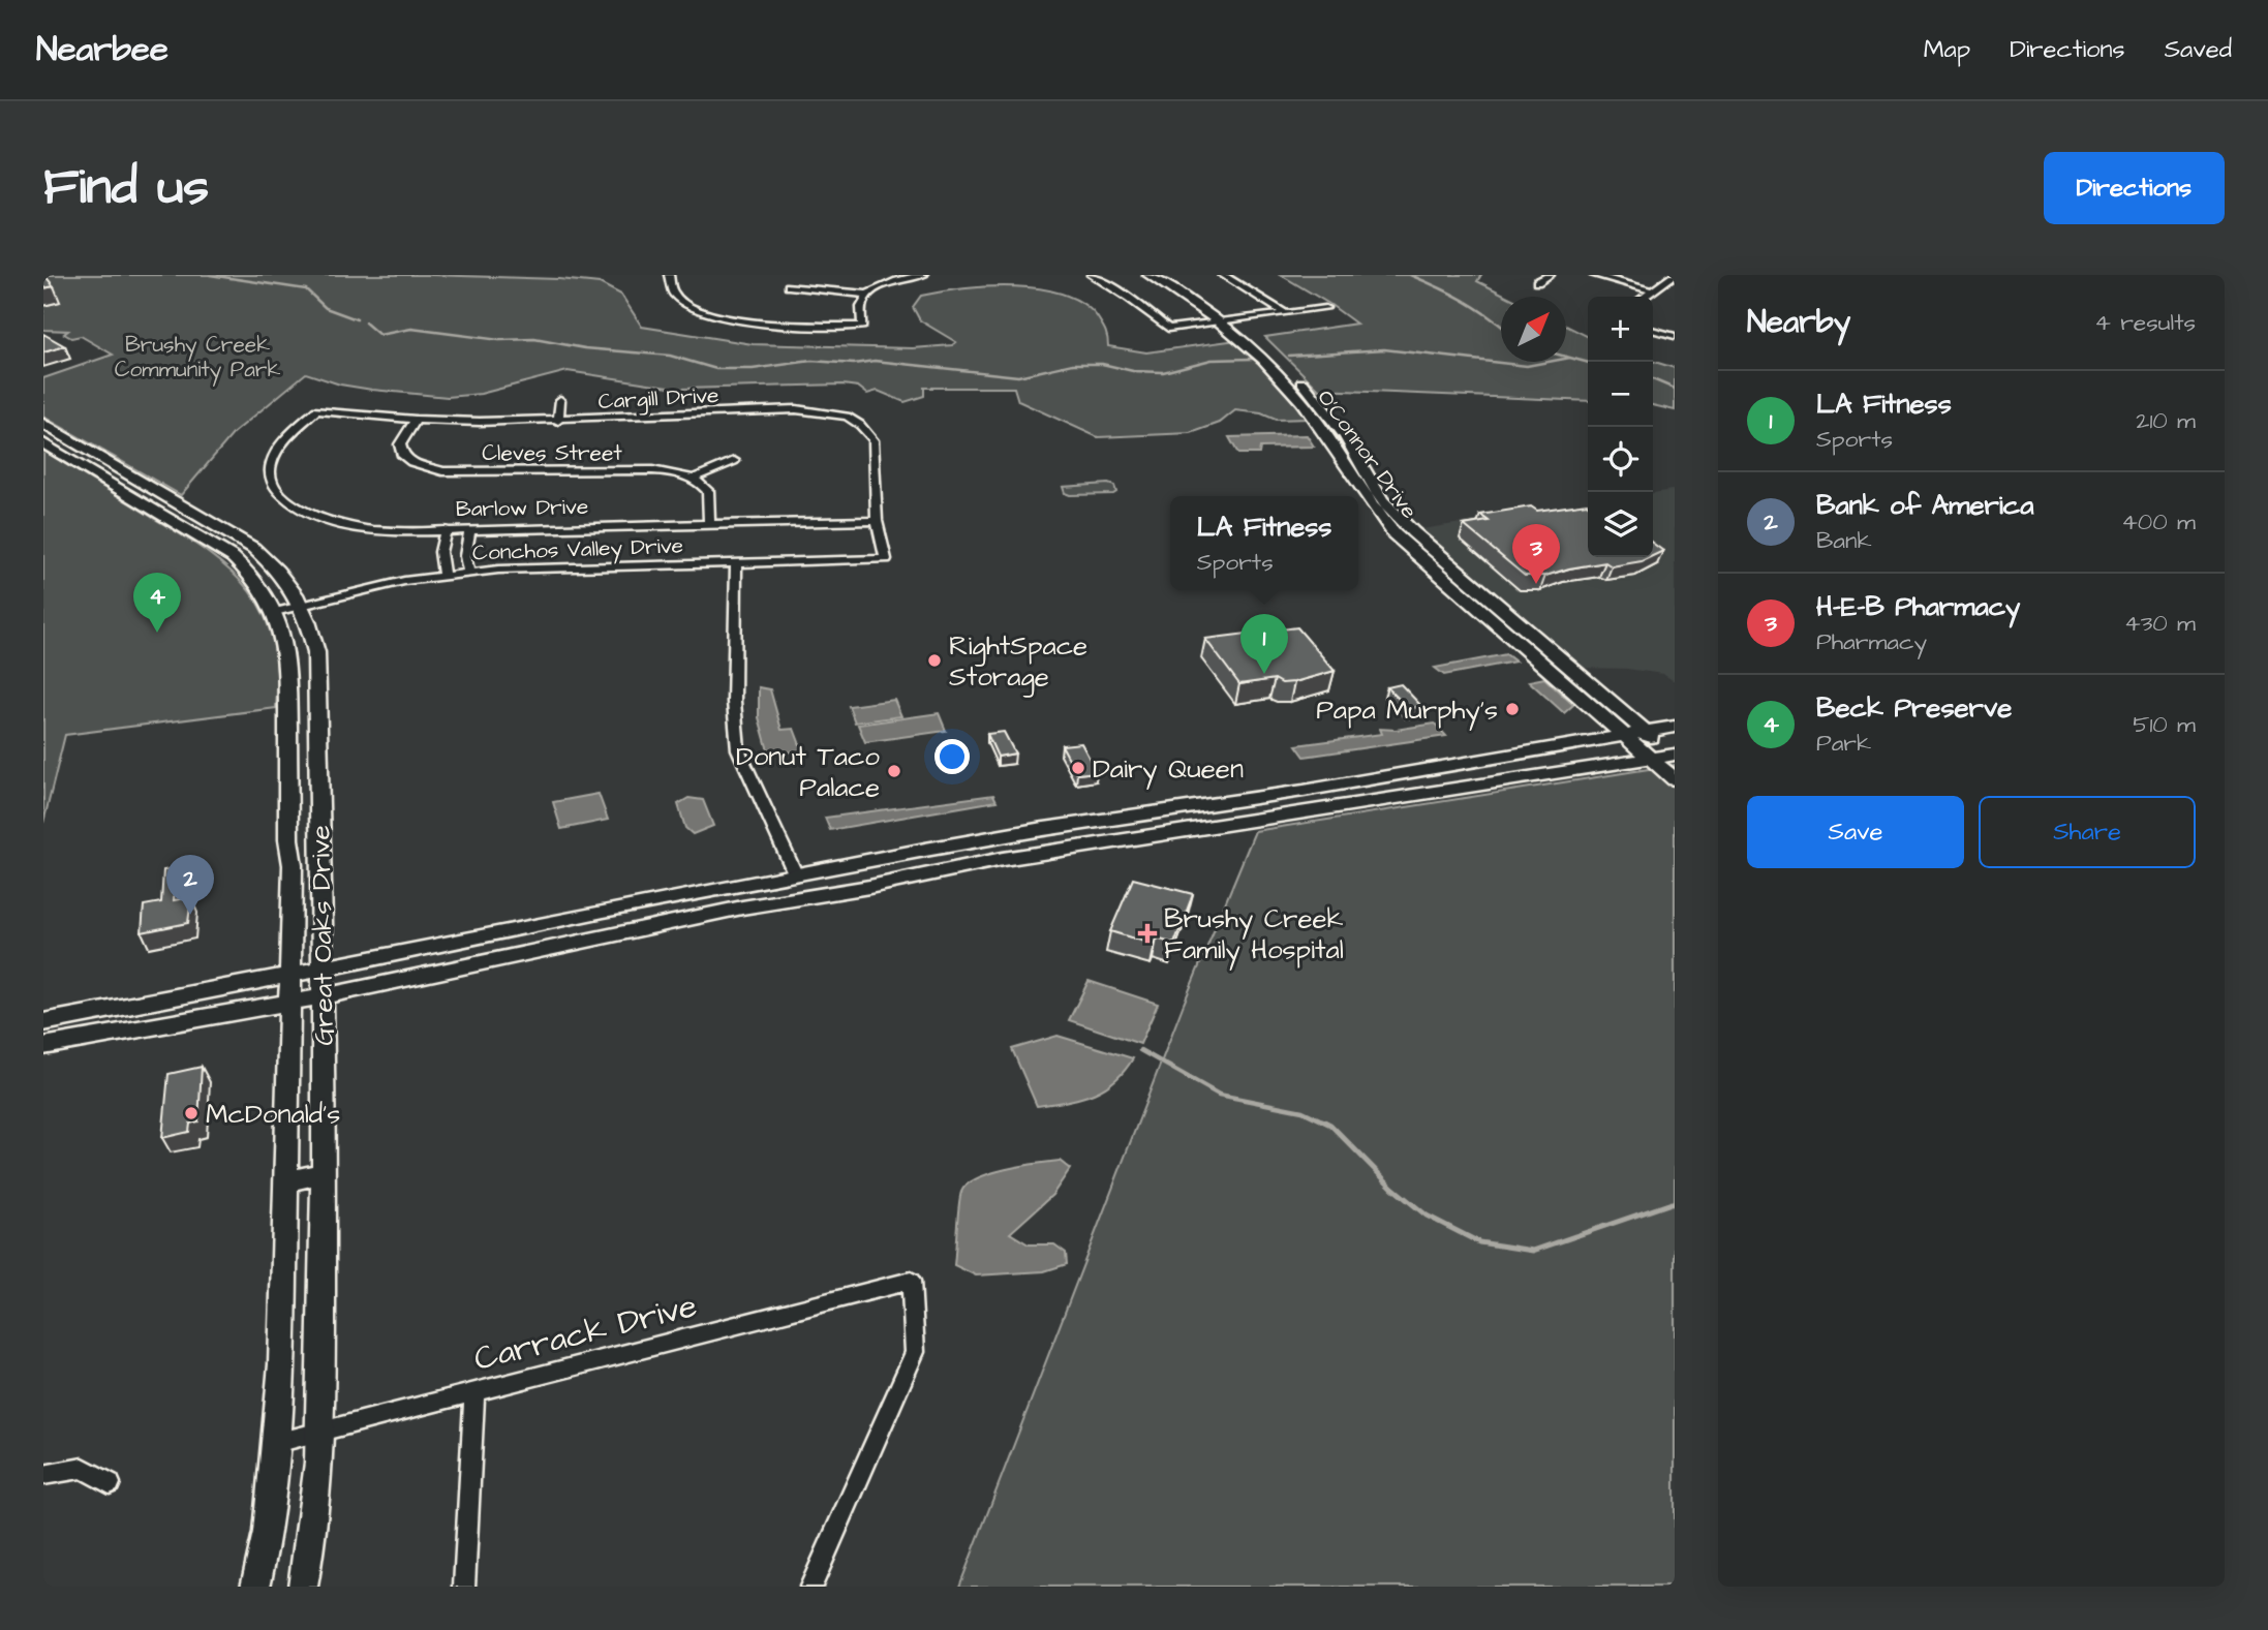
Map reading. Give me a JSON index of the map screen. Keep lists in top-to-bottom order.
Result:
{
  "streets": {
    "main road": ["O'Connor Drive", "Great Oaks Drive"],
    "street": [
      "Cargill Drive",
      "Cleves Street",
      "Barlow Drive",
      "Conchos Valley Drive",
      "Carrack Drive"
    ]
  },
  "crossings": [
    ["Cargill Drive", "Cleves Street"],
    ["Cargill Drive", "Barlow Drive"],
    ["Cargill Drive", "Conchos Valley Drive"],
    ["Conchos Valley Drive", "Great Oaks Drive"],
    ["Great Oaks Drive", "Carrack Drive"]
  ],
  "parks": ["Brushy Creek Community Park"],
  "places": {
    "other": [
      "RightSpace Storage",
      "Papa Murphy's",
      "Dairy Queen",
      "Donut Taco Palace",
      "McDonald's"
    ],
    "health": ["Brushy Creek Family Hospital"]
  },
  "north": "top right",
  "page": {
    "header": "Nearbee",
    "nav": ["Map", "Directions", "Saved"],
    "buttons": [
      "Directions",
      ["Save", "Share"]
    ],
    "title": "Find us",
    "heading": ["Nearby", "4 results"],
    "map_buttons": ["+", "−"],
    "list": [
      {
        "mark": "1",
        "name": "LA Fitness",
        "note": "Sports",
        "value": "210 m"
      },
      {
        "mark": "2",
        "name": "Bank of America",
        "note": "Bank",
        "value": "400 m"
      },
      {
        "mark": "3",
        "name": "H-E-B Pharmacy",
        "note": "Pharmacy",
        "value": "430 m"
      },
      {
        "mark": "4",
        "name": "Beck Preserve",
        "note": "Park",
        "value": "510 m"
      }
    ],
    "popup": ["LA Fitness", "Sports"],
    "pins": [
      "3",
      "4",
      "1",
      "2"
    ]
  }
}
